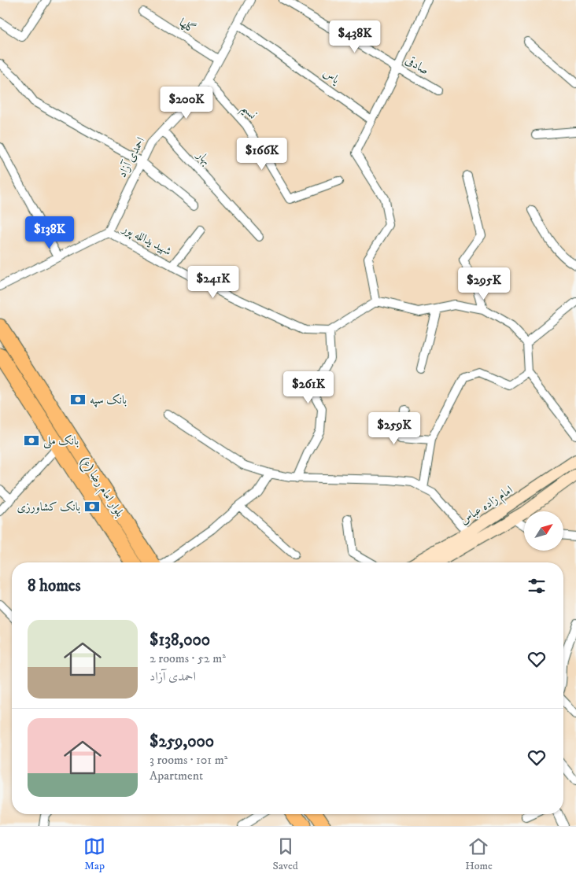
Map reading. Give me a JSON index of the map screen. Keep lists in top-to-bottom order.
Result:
{
  "streets": {
    "highway": ["بلوار امام رضا (ع)"],
    "street": [
      "گلها",
      "صادقی",
      "یاس",
      "نسیم",
      "احمدی آزاد",
      "بهار",
      "شهید یدالله پور",
      "امام زاده عباس"
    ]
  },
  "crossings": [
    ["گلها", "احمدی آزاد"],
    ["یاس", "احمدی آزاد"],
    ["نسیم", "احمدی آزاد"],
    ["احمدی آزاد", "بهار"],
    ["احمدی آزاد", "شهید یدالله پور"]
  ],
  "places": {
    "bank": ["بانک سپه", "بانک ملی", "بانک کشاورزی"]
  },
  "north": "top right",
  "page": {
    "price": [
      "$438K",
      "$200K",
      "$166K",
      "$138K",
      "$241K",
      "$295K",
      "$261K",
      "$259K"
    ],
    "heading": "8 homes",
    "list": [
      {
        "name": "$138,000",
        "note": "2 rooms · 52 m² · احمدی آزاد"
      },
      {
        "name": "$259,000",
        "note": "3 rooms · 101 m² · Apartment"
      }
    ],
    "tabs": ["Map", "Saved", "Home"]
  }
}
